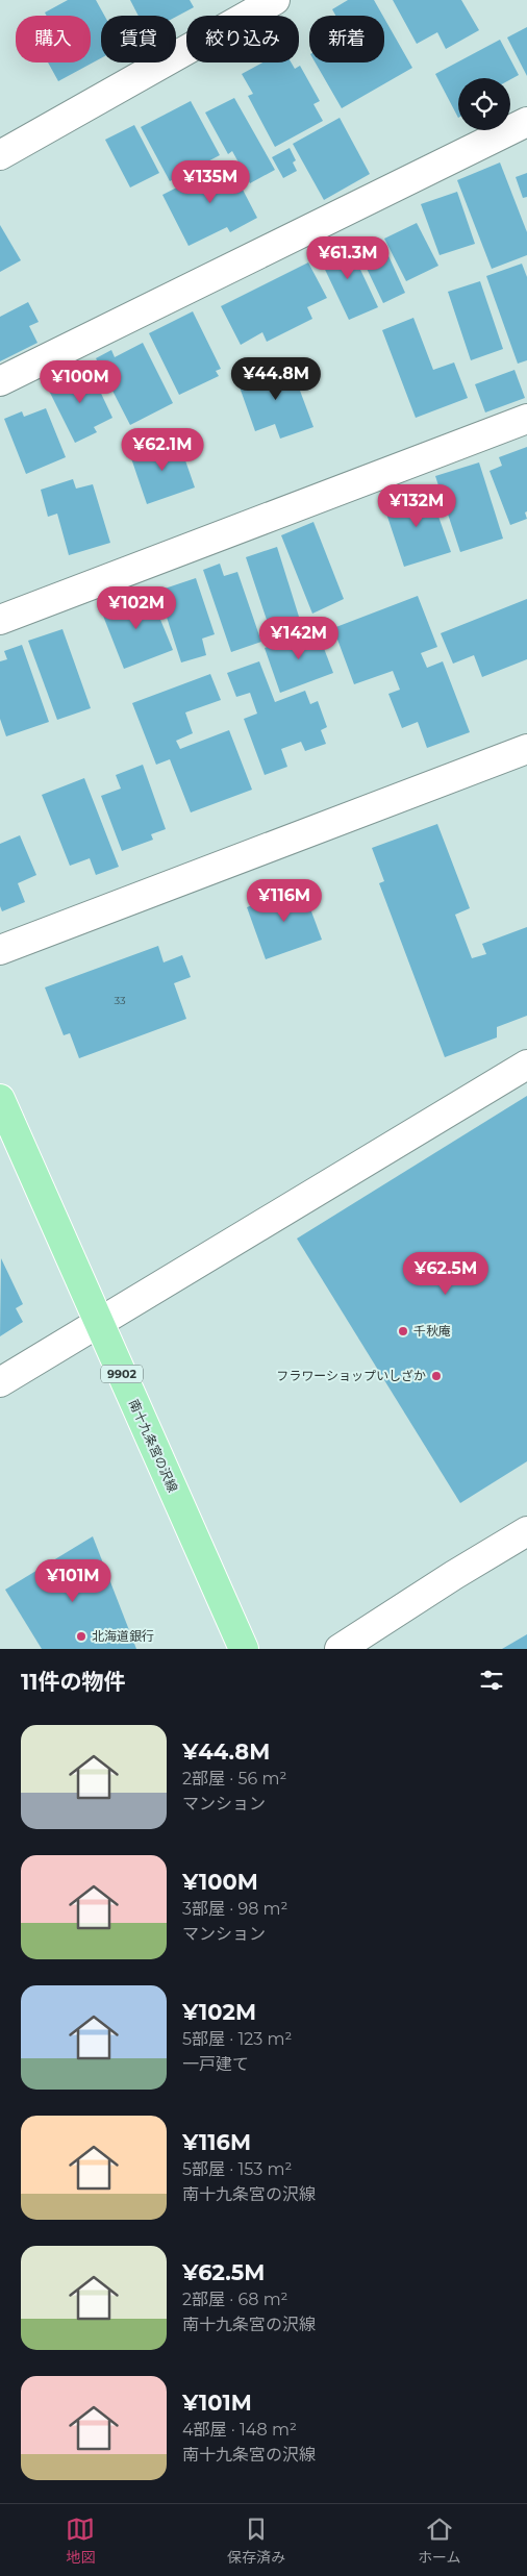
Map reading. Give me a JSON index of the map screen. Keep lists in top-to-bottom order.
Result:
{
  "streets": {
    "main road": ["9902", "南十九条宮の沢線"]
  },
  "places": ["千秋庵", "フラワーショップいしざか", "北海道銀行"],
  "house_numbers": ["33"],
  "page": {
    "chip": [
      "購入",
      "賃貸",
      "絞り込み",
      "新着"
    ],
    "price": [
      "¥135M",
      "¥61.3M",
      "¥44.8M",
      "¥100M",
      "¥62.1M",
      "¥132M",
      "¥102M",
      "¥142M",
      "¥116M",
      "¥62.5M",
      "¥101M"
    ],
    "heading": "11件の物件",
    "list": [
      {
        "name": "¥44.8M",
        "note": "2部屋 · 56 m² · マンション"
      },
      {
        "name": "¥100M",
        "note": "3部屋 · 98 m² · マンション"
      },
      {
        "name": "¥102M",
        "note": "5部屋 · 123 m² · 一戸建て"
      },
      {
        "name": "¥116M",
        "note": "5部屋 · 153 m² · 南十九条宮の沢線"
      },
      {
        "name": "¥62.5M",
        "note": "2部屋 · 68 m² · 南十九条宮の沢線"
      },
      {
        "name": "¥101M",
        "note": "4部屋 · 148 m² · 南十九条宮の沢線"
      }
    ],
    "tabs": ["地図", "保存済み", "ホーム"]
  }
}
